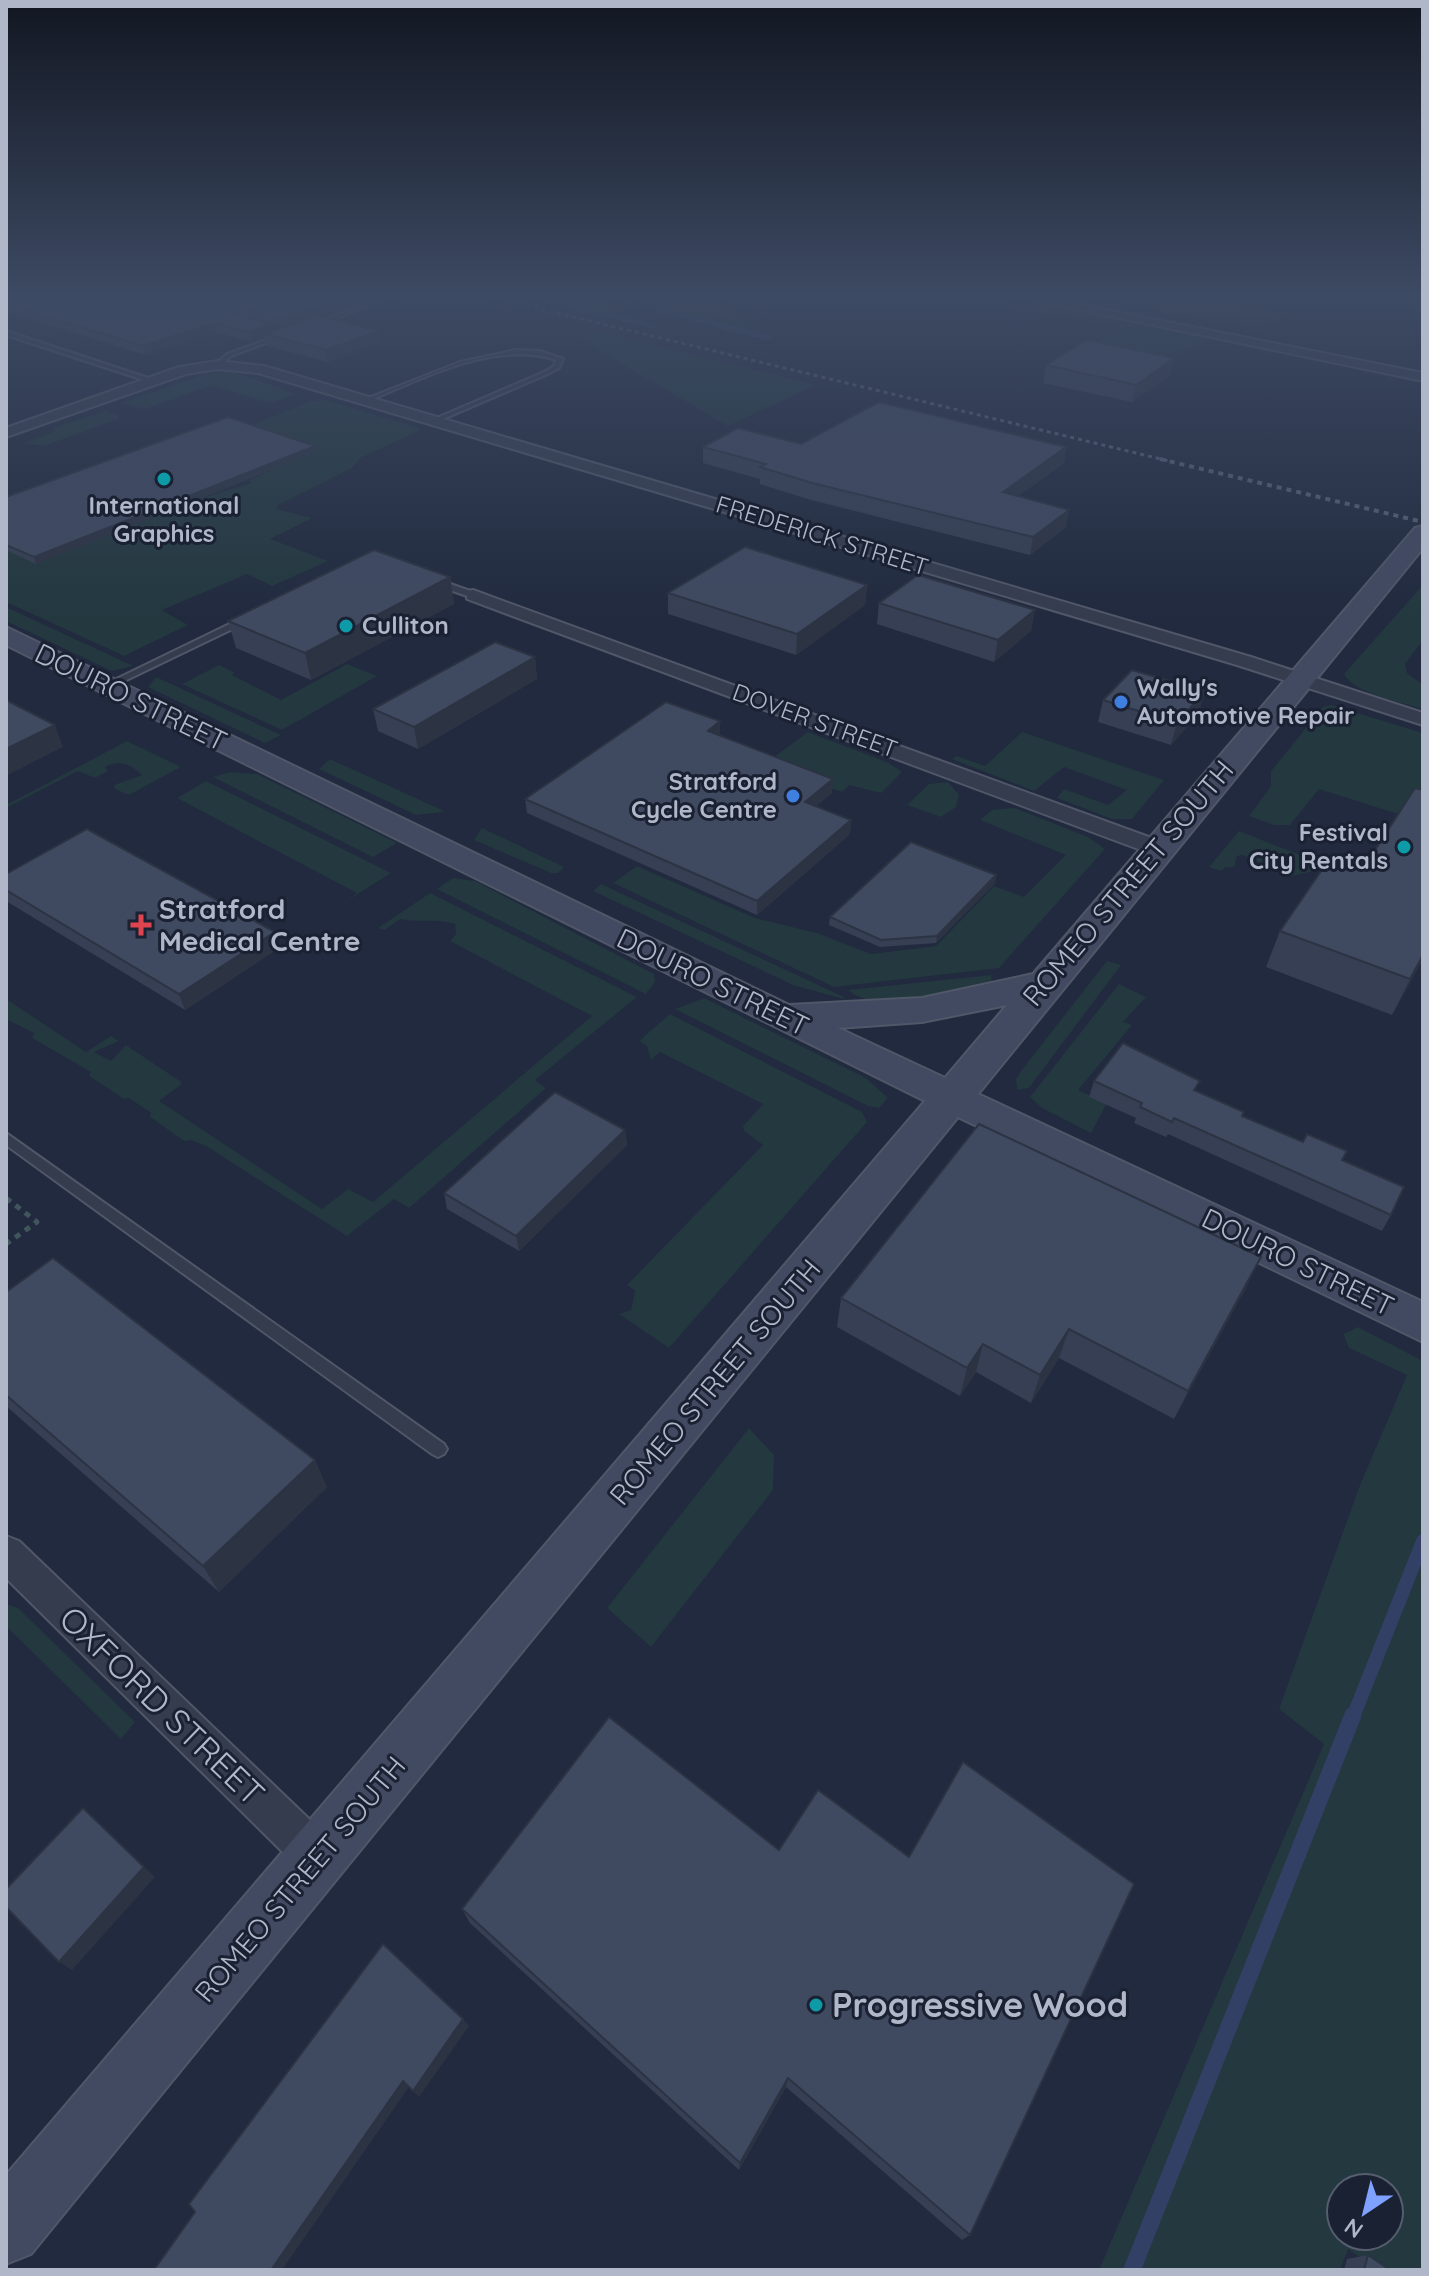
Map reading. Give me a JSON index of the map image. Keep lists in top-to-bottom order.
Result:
{
  "streets": {
    "main road": ["DOURO STREET", "ROMEO STREET SOUTH"],
    "street": ["FREDERICK STREET", "DOVER STREET", "OXFORD STREET"]
  },
  "crossings": [
    ["FREDERICK STREET", "ROMEO STREET SOUTH"],
    ["DOURO STREET", "ROMEO STREET SOUTH"],
    ["DOVER STREET", "ROMEO STREET SOUTH"],
    ["ROMEO STREET SOUTH", "OXFORD STREET"]
  ],
  "places": {
    "other": [
      "International Graphics",
      "Culliton",
      "Wally's Automotive Repair",
      "Stratford Cycle Centre",
      "Festival City Rentals",
      "Progressive Wood"
    ],
    "health": ["Stratford Medical Centre"]
  },
  "north": "bottom left"
}
